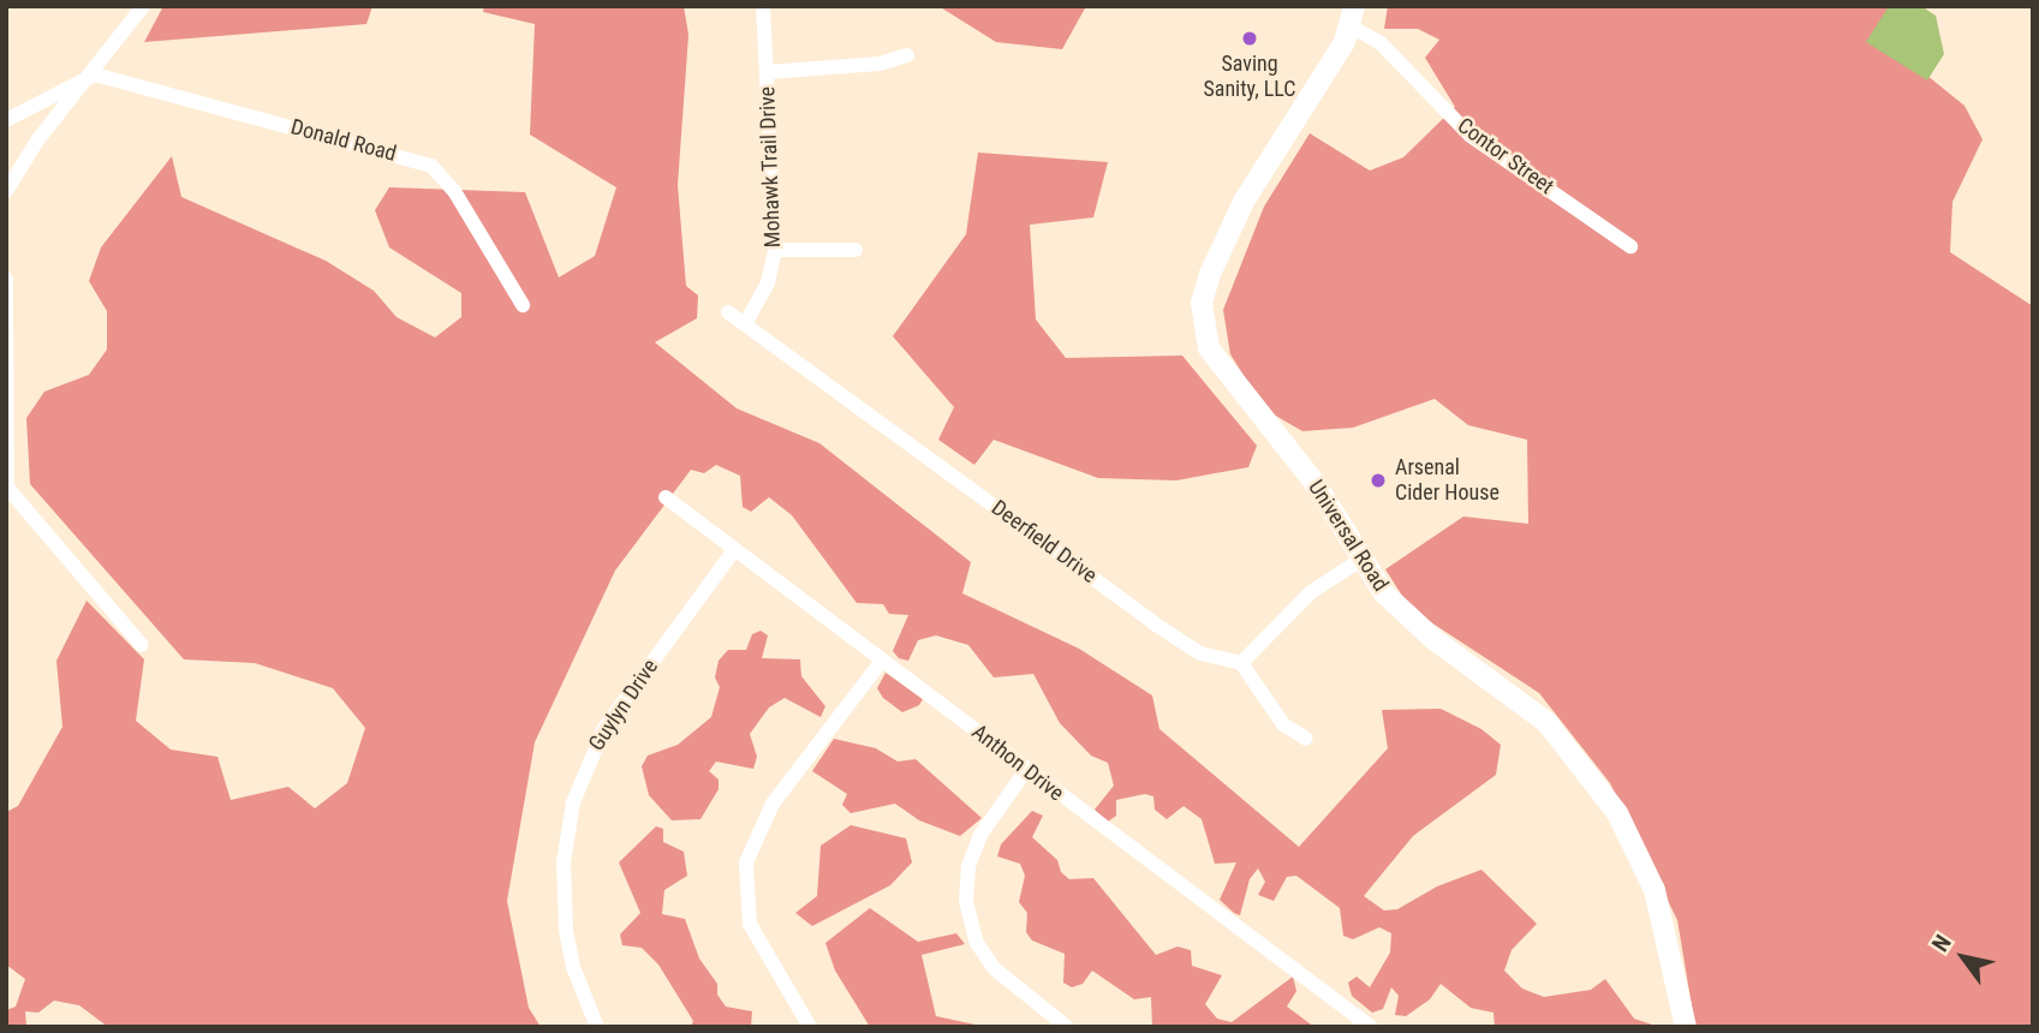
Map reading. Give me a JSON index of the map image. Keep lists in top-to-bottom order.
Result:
{
  "streets": {
    "street": [
      "Donald Road",
      "Contor Street",
      "Mohawk Trail Drive",
      "Universal Road",
      "Deerfield Drive",
      "Guylyn Drive",
      "Anthon Drive"
    ]
  },
  "crossings": [
    ["Contor Street", "Universal Road"],
    ["Mohawk Trail Drive", "Deerfield Drive"],
    ["Guylyn Drive", "Anthon Drive"]
  ],
  "places": ["Saving Sanity, LLC", "Arsenal Cider House"],
  "north": "top left"
}
